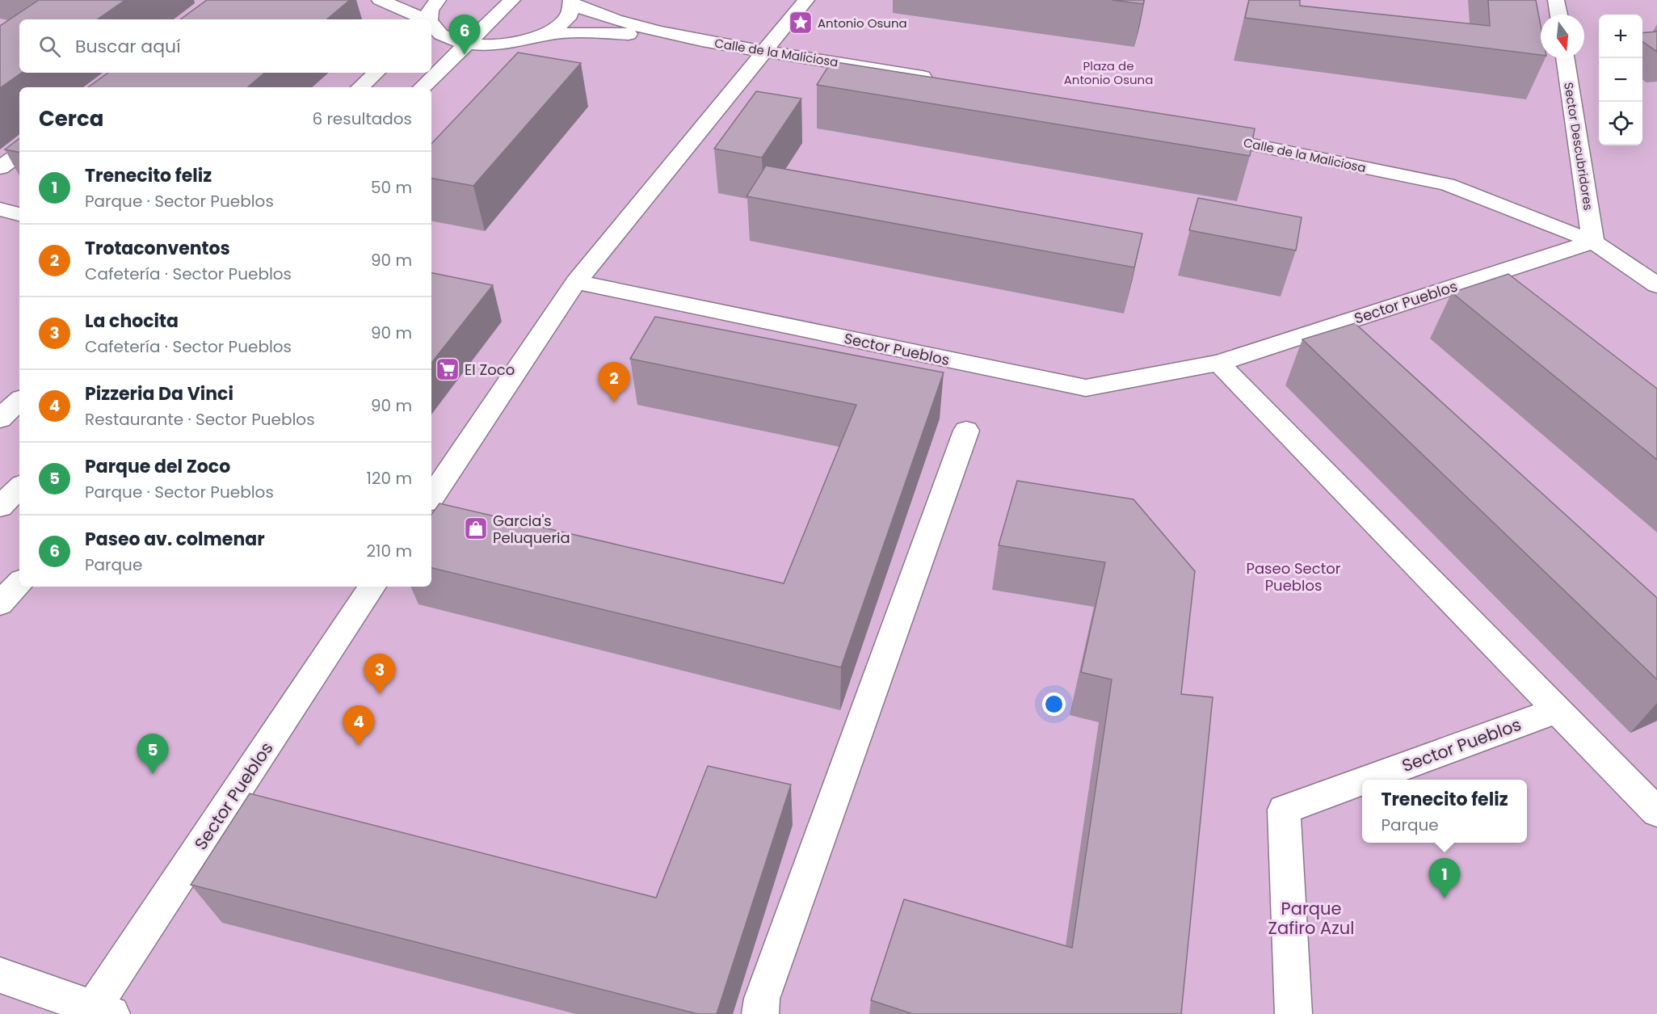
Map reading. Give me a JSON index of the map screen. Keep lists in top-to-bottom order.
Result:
{
  "streets": {
    "street": ["Calle de la Maliciosa", "Sector Descubridores", "Sector Pueblos"]
  },
  "crossings": [
    ["Calle de la Maliciosa", "Sector Descubridores"],
    ["Calle de la Maliciosa", "Sector Pueblos"],
    ["Sector Descubridores", "Sector Pueblos"]
  ],
  "parks": ["Plaza de Antonio Osuna", "Paseo Sector Pueblos", "Parque Zafiro Azul"],
  "places": {
    "place": ["Antonio Osuna"],
    "supermarket": ["El Zoco"],
    "shop": ["Garcia's Peluqueria"]
  },
  "north": "bottom",
  "page": {
    "map_buttons": ["+", "−"],
    "pins": [
      "6",
      "2",
      "3",
      "4",
      "5",
      "1"
    ],
    "search": "Buscar aquí",
    "heading": ["Cerca", "6 resultados"],
    "list": [
      {
        "mark": "1",
        "name": "Trenecito feliz",
        "note": "Parque · Sector Pueblos",
        "value": "50 m"
      },
      {
        "mark": "2",
        "name": "Trotaconventos",
        "note": "Cafetería · Sector Pueblos",
        "value": "90 m"
      },
      {
        "mark": "3",
        "name": "La chocita",
        "note": "Cafetería · Sector Pueblos",
        "value": "90 m"
      },
      {
        "mark": "4",
        "name": "Pizzeria Da Vinci",
        "note": "Restaurante · Sector Pueblos",
        "value": "90 m"
      },
      {
        "mark": "5",
        "name": "Parque del Zoco",
        "note": "Parque · Sector Pueblos",
        "value": "120 m"
      },
      {
        "mark": "6",
        "name": "Paseo av. colmenar",
        "note": "Parque",
        "value": "210 m"
      }
    ],
    "popup": ["Trenecito feliz", "Parque"]
  }
}
